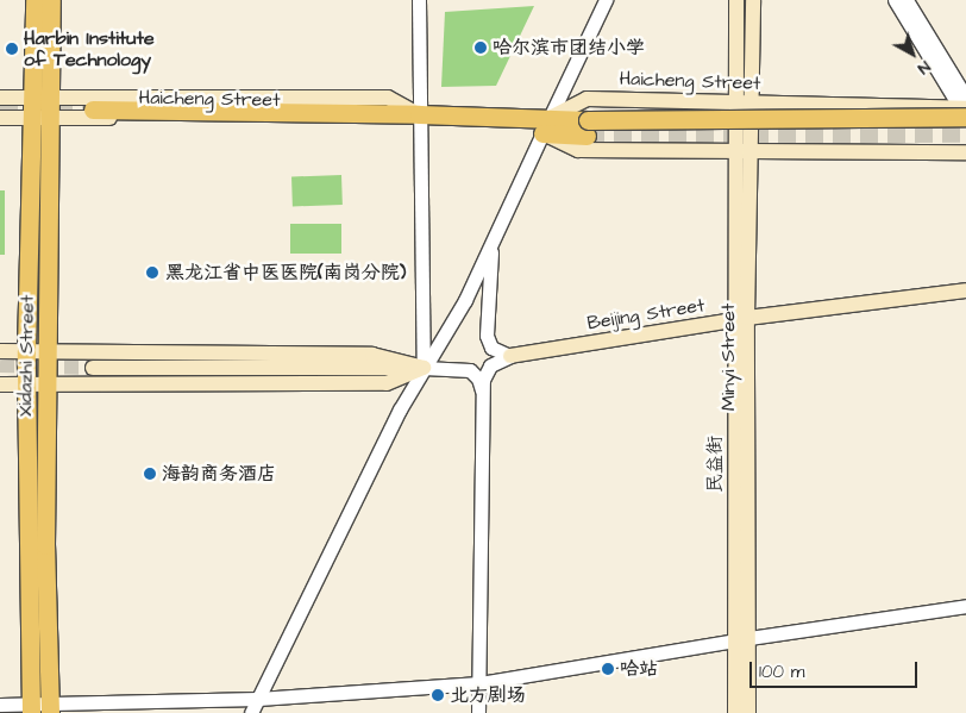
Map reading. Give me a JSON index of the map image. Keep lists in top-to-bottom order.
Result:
{
  "streets": {
    "main road": [
      "Haicheng Street",
      "Beijing Street",
      "Xidazhi Street",
      "Minyi Street"
    ]
  },
  "crossings": [
    ["Haicheng Street", "Xidazhi Street"],
    ["Haicheng Street", "Minyi Street"],
    ["Beijing Street", "Minyi Street"]
  ],
  "places": [
    "哈尔滨市团结小学",
    "Harbin Institute of Technology",
    "黑龙江省中医医院(南岗分院)",
    "海韵商务酒店",
    "哈站",
    "北方剧场"
  ],
  "scale_bar": "100 m",
  "north": "bottom right"
}
